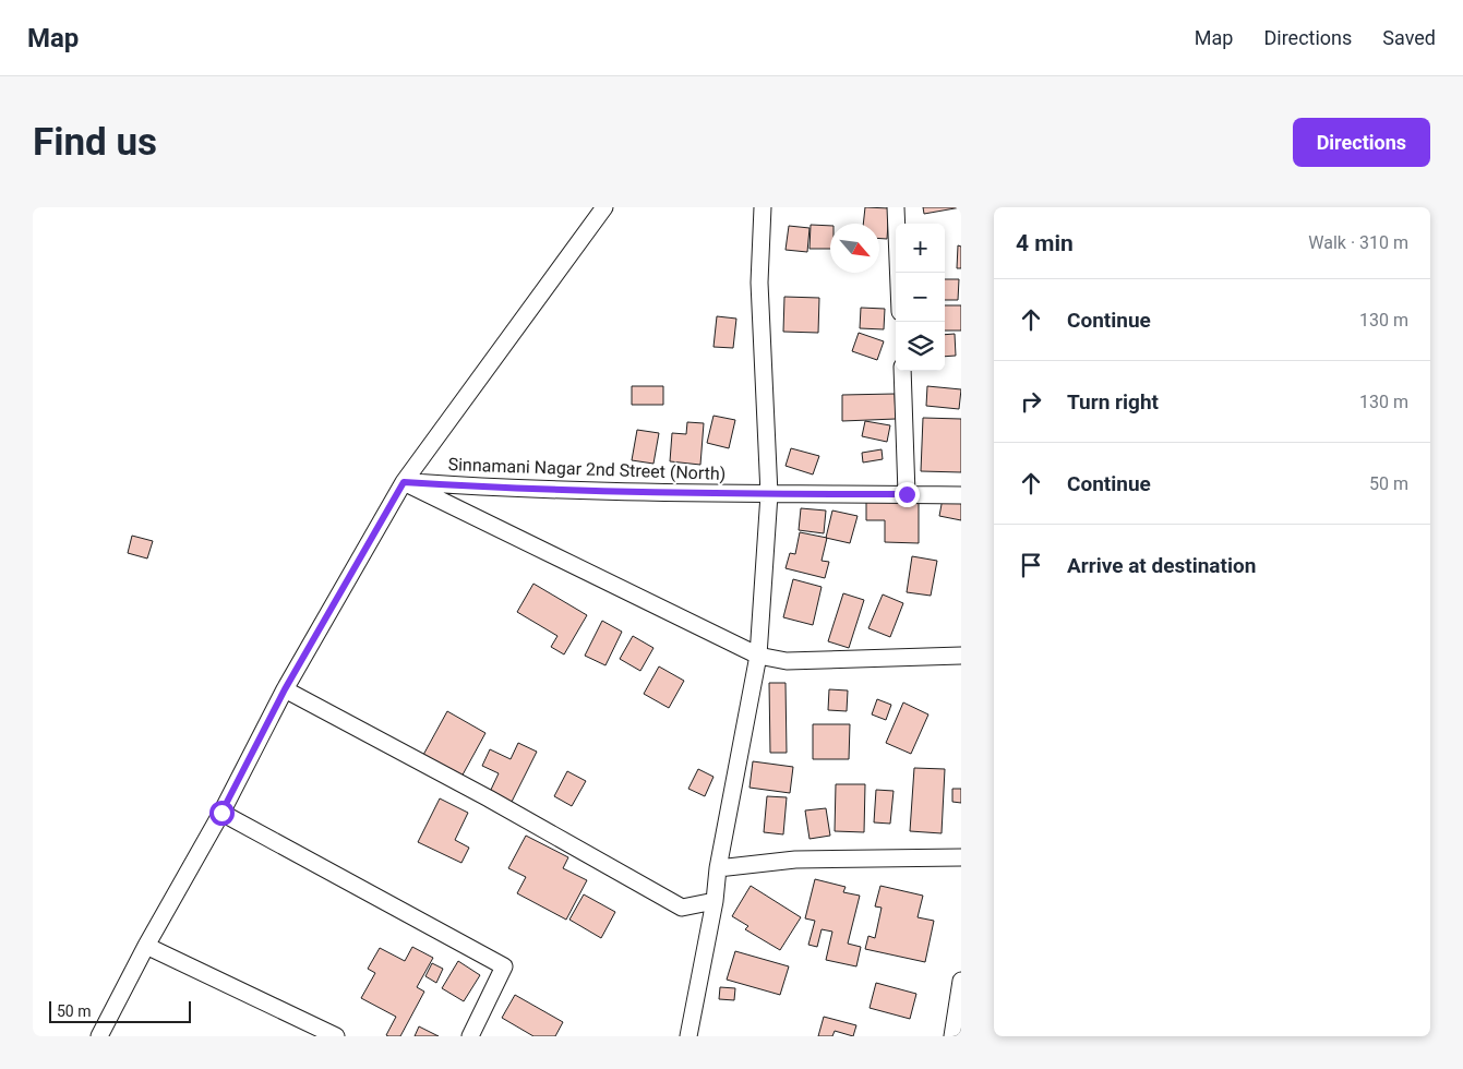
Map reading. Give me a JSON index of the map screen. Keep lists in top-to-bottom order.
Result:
{
  "streets": {
    "street": ["Sinnamani Nagar 2nd Street (North)"]
  },
  "scale_bar": "50 m",
  "north": "bottom right",
  "page": {
    "header": "Map",
    "nav": ["Map", "Directions", "Saved"],
    "buttons": "Directions",
    "title": "Find us",
    "heading": ["4 min", "Walk · 310 m"],
    "map_buttons": ["+", "−"],
    "list": [
      ["Continue", "130 m"],
      ["Turn right", "130 m"],
      ["Continue", "50 m"],
      "Arrive at destination"
    ],
    "scale": "50 m"
  }
}
